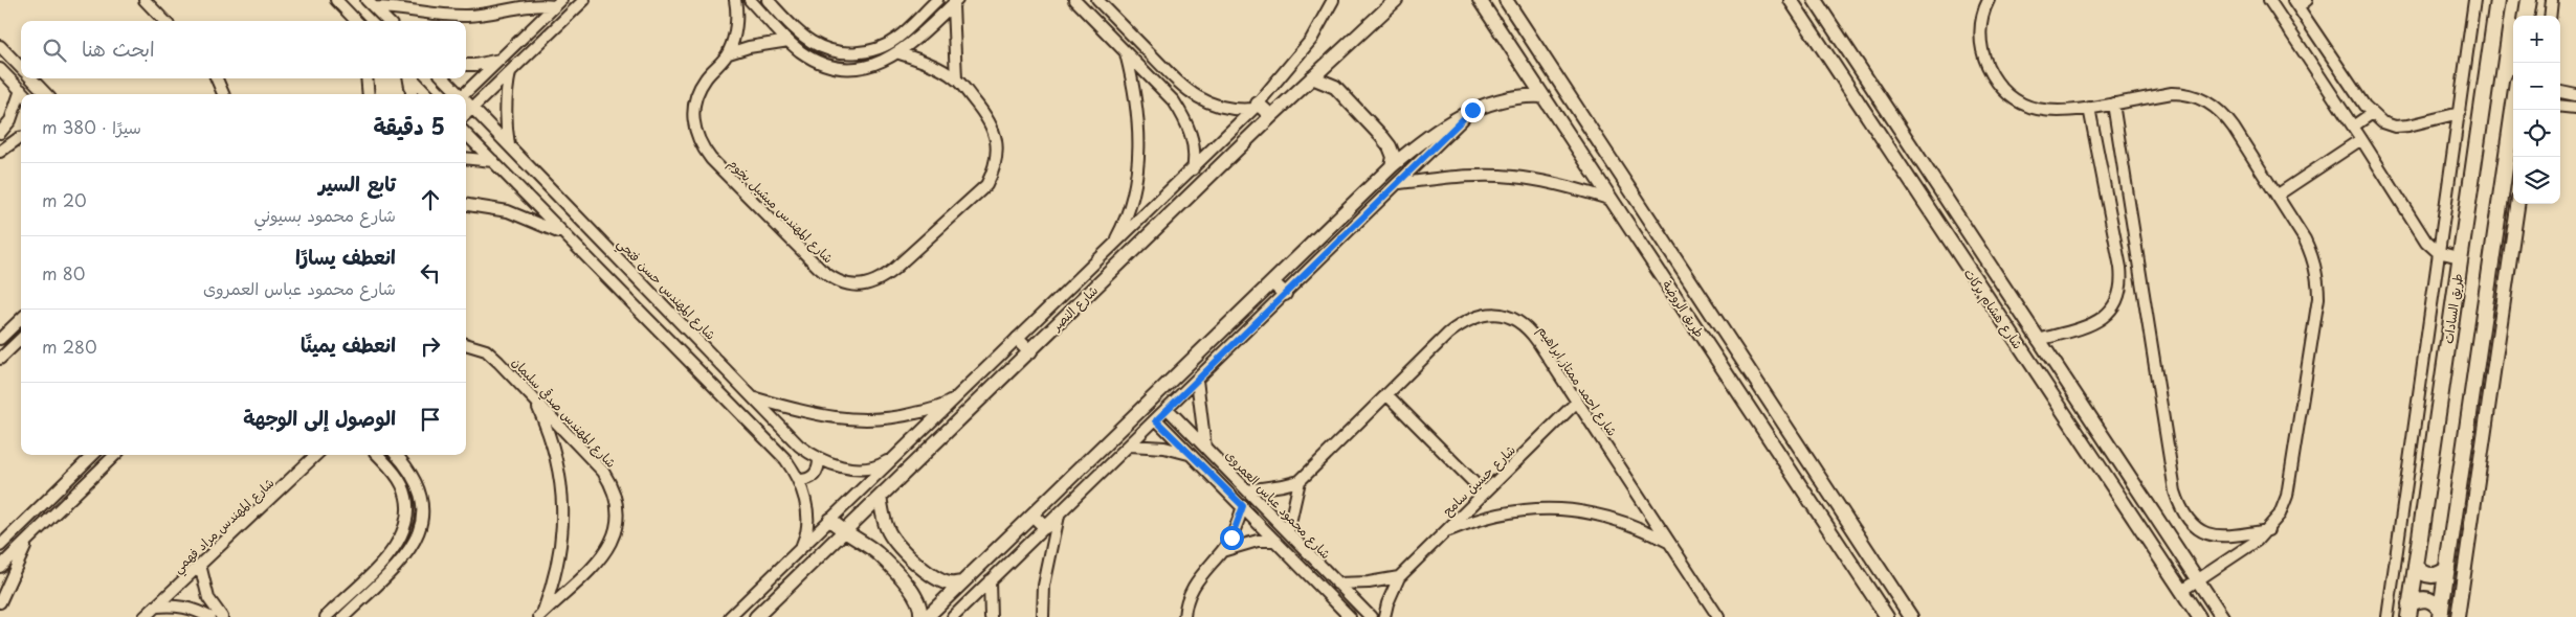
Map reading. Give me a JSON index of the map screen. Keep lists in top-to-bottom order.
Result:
{
  "streets": {
    "main road": ["طريق السادات"],
    "street": [
      "شارع المهندس ميشيل بخوم",
      "شارع المهندس حسن فتحي",
      "شارع النصر",
      "طريق الروضة",
      "شارع هشام بركات",
      "شارع احمد ممتاز ابراهيم",
      "شارع المهندس صدقي سليمان",
      "شارع حسين سامح",
      "شارع محمود عباس العمروى",
      "شارع المهندس مراد فهمي"
    ]
  },
  "crossings": [
    ["شارع احمد ممتاز ابراهيم", "شارع حسين سامح"]
  ],
  "page": {
    "map_buttons": ["+", "−"],
    "search": "ابحث هنا",
    "heading": ["5 دقيقة", "سيرًا · 380 m"],
    "list": [
      ["تابع السير", "شارع محمود بسيوني", "20 m"],
      ["انعطف يسارًا", "شارع محمود عباس العمروى", "80 m"],
      ["انعطف يمينًا", "280 m"],
      "الوصول إلى الوجهة"
    ]
  }
}
